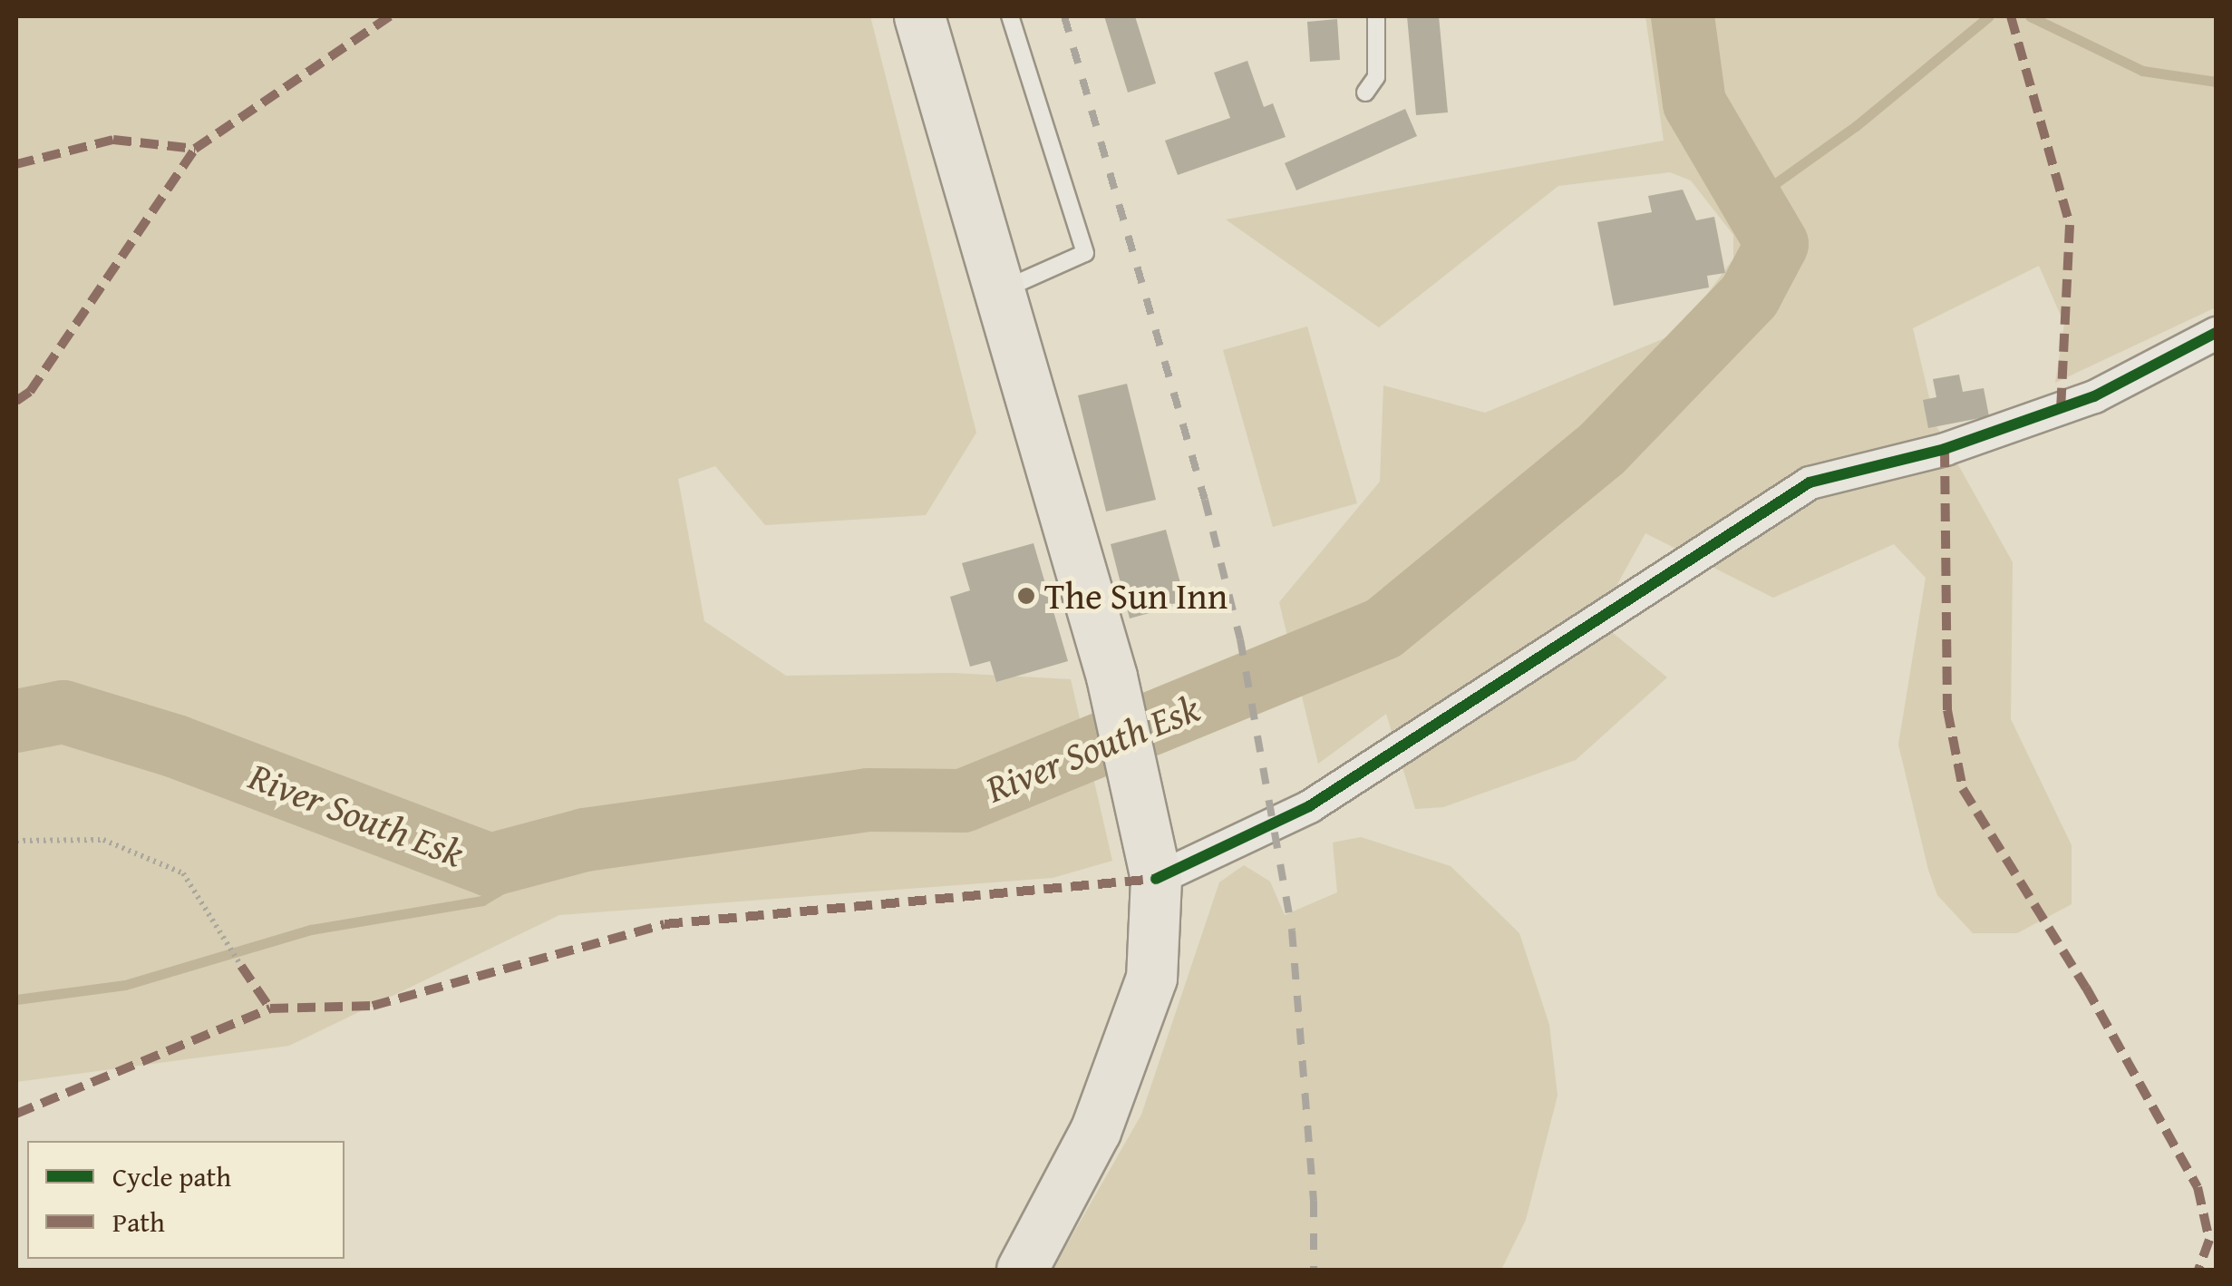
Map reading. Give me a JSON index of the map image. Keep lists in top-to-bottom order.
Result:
{
  "water": ["River South Esk"],
  "places": ["The Sun Inn"],
  "legend": ["Cycle path", "Path"]
}
